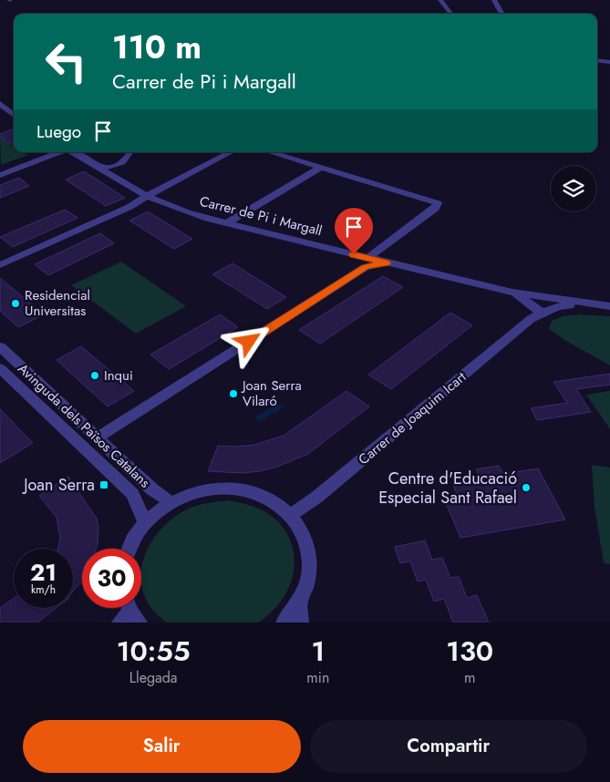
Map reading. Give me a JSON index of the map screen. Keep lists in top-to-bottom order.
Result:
{
  "streets": {
    "street": ["Carrer de Pi i Margall", "Carrer de Joaquim Icart", "Avinguda dels Països Catalans"]
  },
  "crossings": [
    ["Carrer de Pi i Margall", "Carrer de Joaquim Icart"]
  ],
  "places": {
    "other": [
      "Residencial Universitas",
      "Inqui",
      "Joan Serra Vilaró",
      "Centre d'Educació Especial Sant Rafael"
    ],
    "transit": ["Joan Serra"]
  },
  "page": {
    "turn": ["110 m", "Carrer de Pi i Margall"],
    "then": "Luego",
    "speed": "21 km/h",
    "limit": "30",
    "eta": [
      "10:55",
      "Llegada",
      "1",
      "min",
      "130",
      "m"
    ],
    "buttons": ["Salir", "Compartir"]
  }
}
